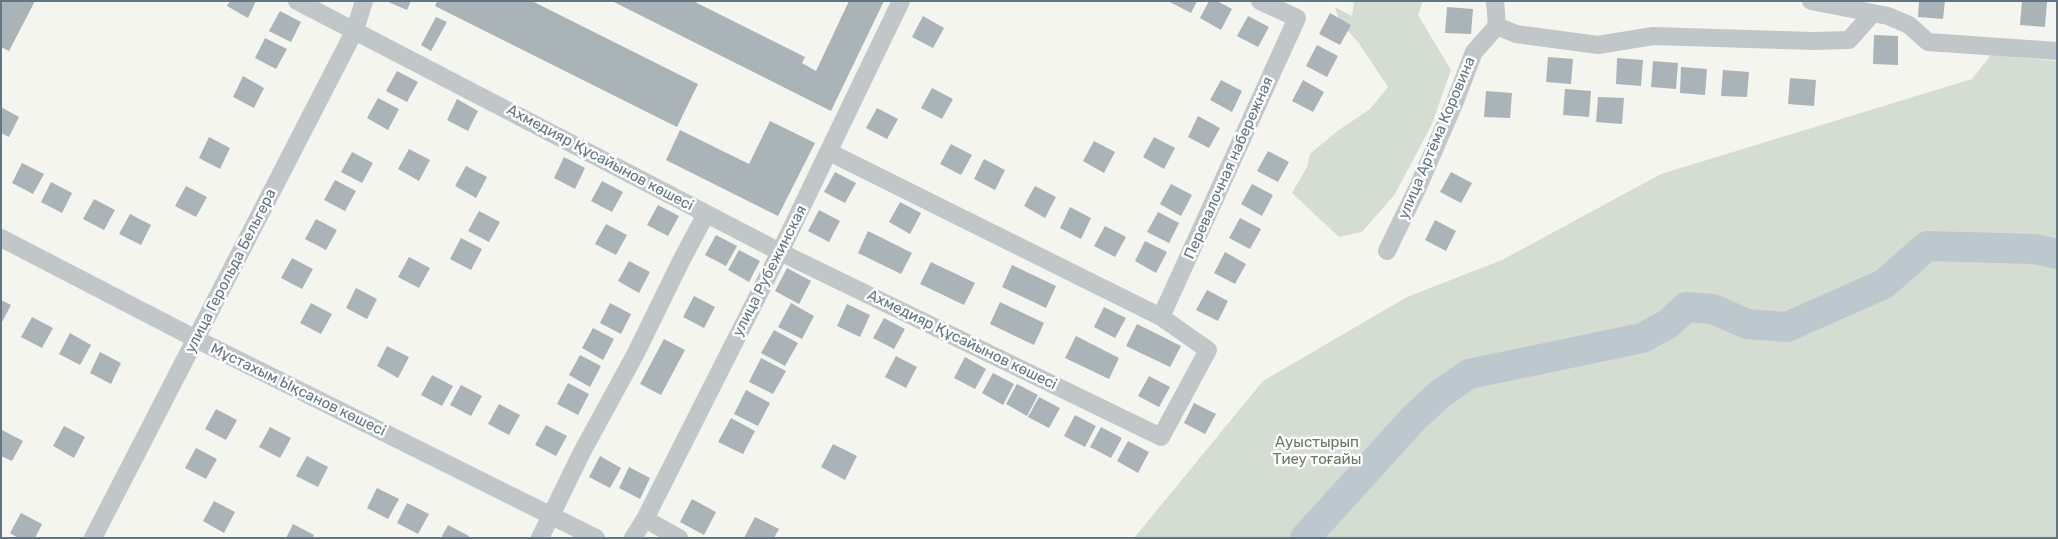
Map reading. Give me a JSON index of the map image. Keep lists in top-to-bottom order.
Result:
{
  "streets": {
    "street": [
      "улица Артёма Коровина",
      "Ахмедияр Құсайынов көшесі",
      "Перевалочная набережная",
      "улица Герольда Бельгера",
      "улица Рубежинская",
      "Мұстахым Ықсанов көшесі"
    ]
  },
  "crossings": [
    ["Ахмедияр Құсайынов көшесі", "Перевалочная набережная"],
    ["Ахмедияр Құсайынов көшесі", "улица Герольда Бельгера"],
    ["Ахмедияр Құсайынов көшесі", "улица Рубежинская"],
    ["улица Герольда Бельгера", "Мұстахым Ықсанов көшесі"]
  ],
  "parks": ["Ауыстырып Тиеу тоғайы"]
}
